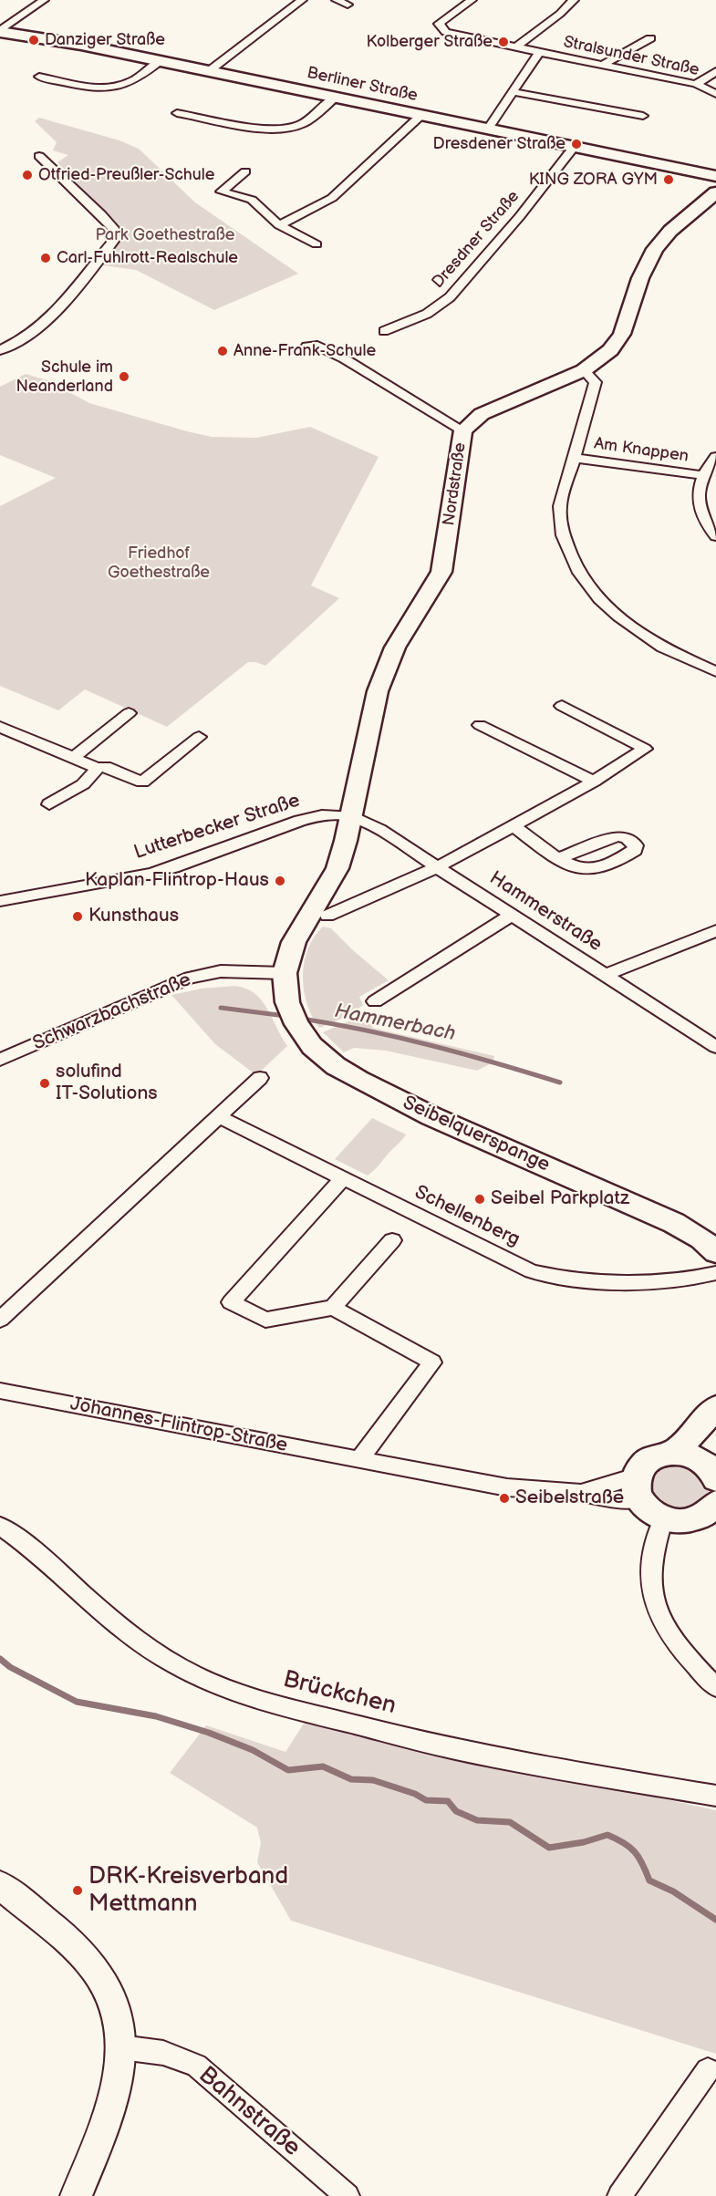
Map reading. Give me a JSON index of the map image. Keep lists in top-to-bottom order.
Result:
{
  "streets": {
    "main road": ["Berliner Straße", "Nordstraße", "Seibelquerspange"],
    "street": [
      "Stralsunder Straße",
      "Dresdner Straße",
      "Am Knappen",
      "Lutterbecker Straße",
      "Hammerstraße",
      "Schwarzbachstraße",
      "Schellenberg",
      "Johannes-Flintrop-Straße",
      "Brückchen",
      "Bahnstraße"
    ]
  },
  "crossings": [
    ["Berliner Straße", "Dresdner Straße"],
    ["Nordstraße", "Lutterbecker Straße"],
    ["Nordstraße", "Hammerstraße"],
    ["Lutterbecker Straße", "Hammerstraße"],
    ["Schwarzbachstraße", "Seibelquerspange"]
  ],
  "water": ["Hammerbach"],
  "parks": ["Park Goethestraße", "Friedhof Goethestraße"],
  "places": [
    "Danziger Straße",
    "Kolberger Straße",
    "Dresdener Straße",
    "Otfried-Preußler-Schule",
    "KING ZORA GYM",
    "Carl-Fuhlrott-Realschule",
    "Anne-Frank-Schule",
    "Schule im Neanderland",
    "Kaplan-Flintrop-Haus",
    "Kunsthaus",
    "solufind IT-Solutions",
    "Seibel Parkplatz",
    "Seibelstraße",
    "DRK-Kreisverband Mettmann"
  ]
}
